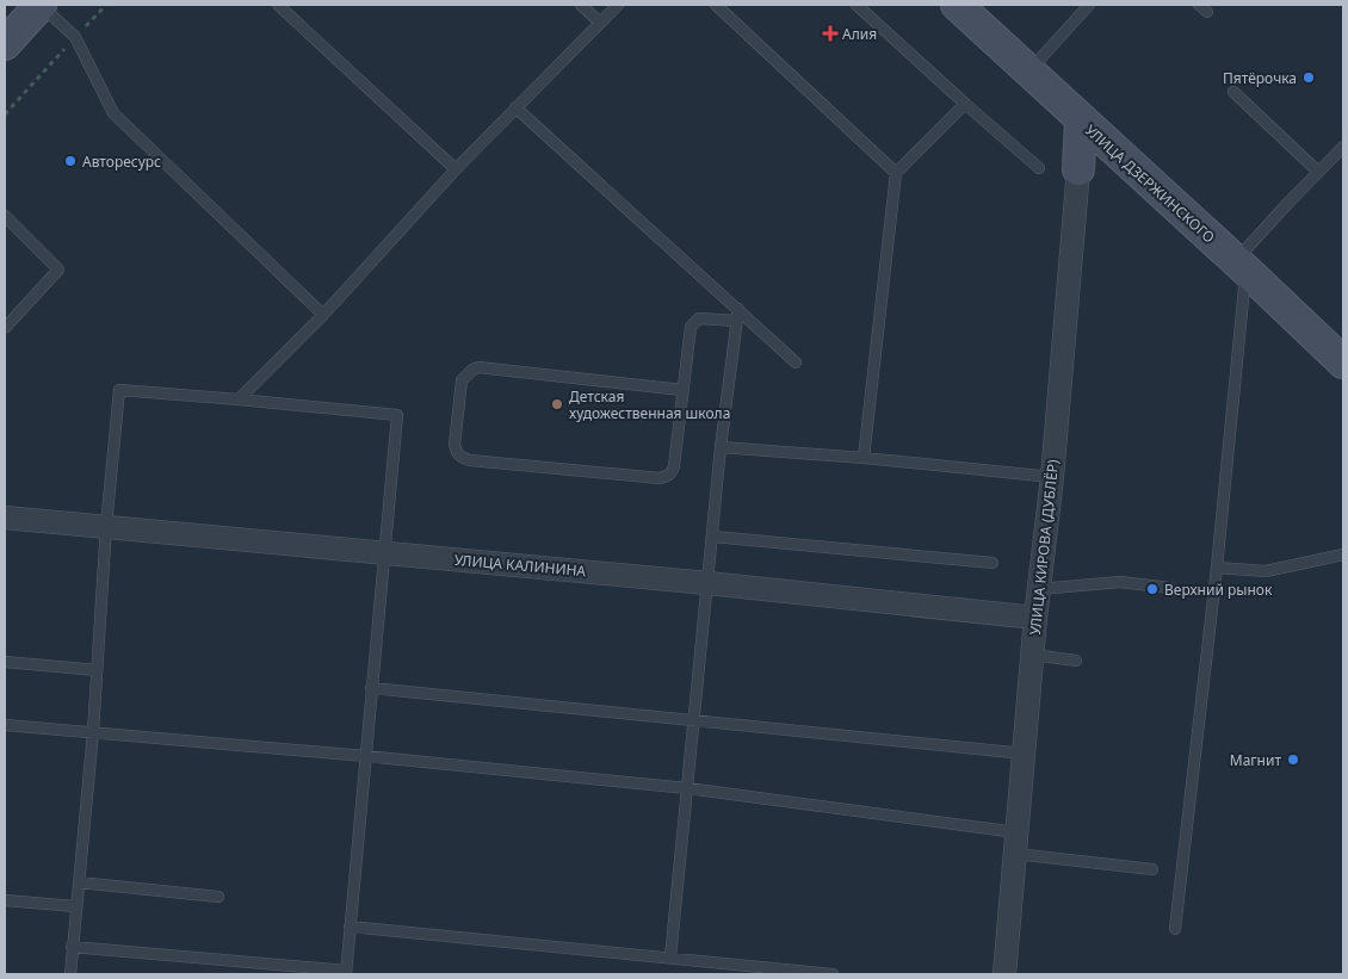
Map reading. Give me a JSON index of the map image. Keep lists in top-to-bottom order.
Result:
{
  "streets": {
    "main road": ["УЛИЦА ДЗЕРЖИНСКОГО", "УЛИЦА КИРОВА (ДУБЛЁР)"],
    "street": ["УЛИЦА КАЛИНИНА"]
  },
  "crossings": [
    ["УЛИЦА ДЗЕРЖИНСКОГО", "УЛИЦА КИРОВА (ДУБЛЁР)"],
    ["УЛИЦА КИРОВА (ДУБЛЁР)", "УЛИЦА КАЛИНИНА"]
  ],
  "places": {
    "health": ["Алия"],
    "other": [
      "Пятёрочка",
      "Авторесурс",
      "Детская художественная школа",
      "Верхний рынок",
      "Магнит"
    ]
  }
}
